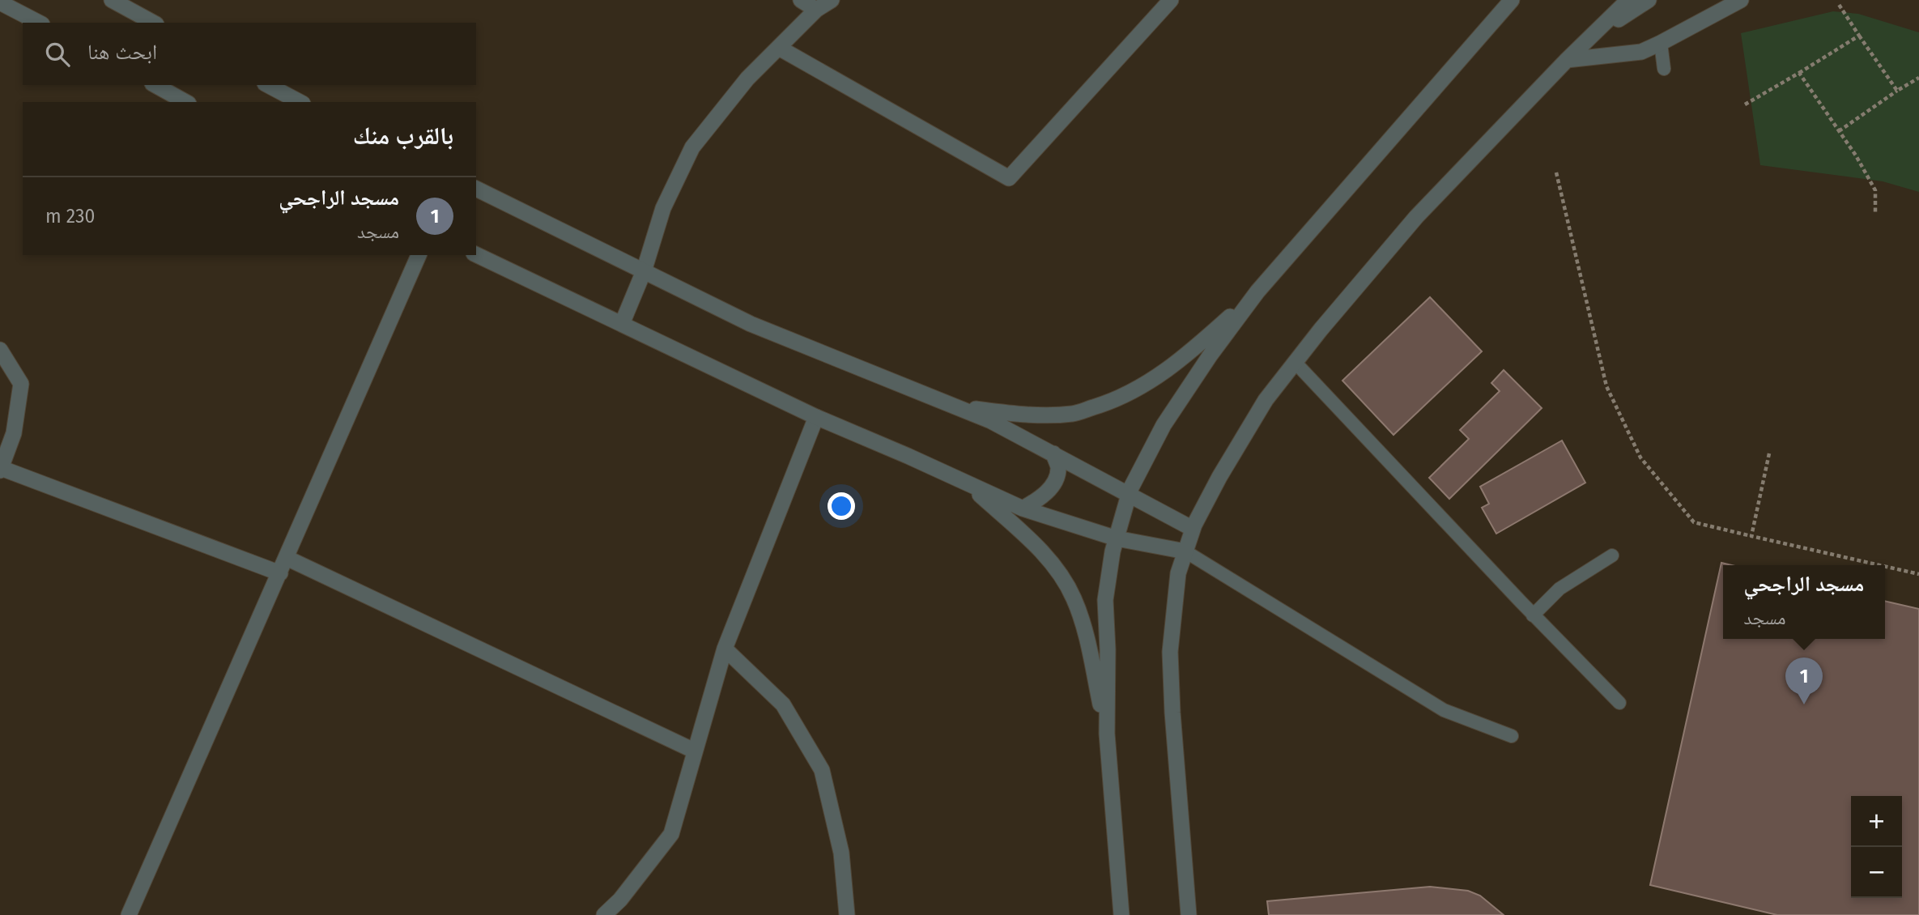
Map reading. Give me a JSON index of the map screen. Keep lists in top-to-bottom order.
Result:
{
  "page": {
    "search": "ابحث هنا",
    "heading": "بالقرب منك",
    "list": [
      {
        "mark": "1",
        "name": "مسجد الراجحي",
        "note": "مسجد",
        "value": "230 m"
      }
    ],
    "popup": ["مسجد الراجحي", "مسجد"],
    "pins": "1",
    "map_buttons": ["+", "−"]
  }
}
